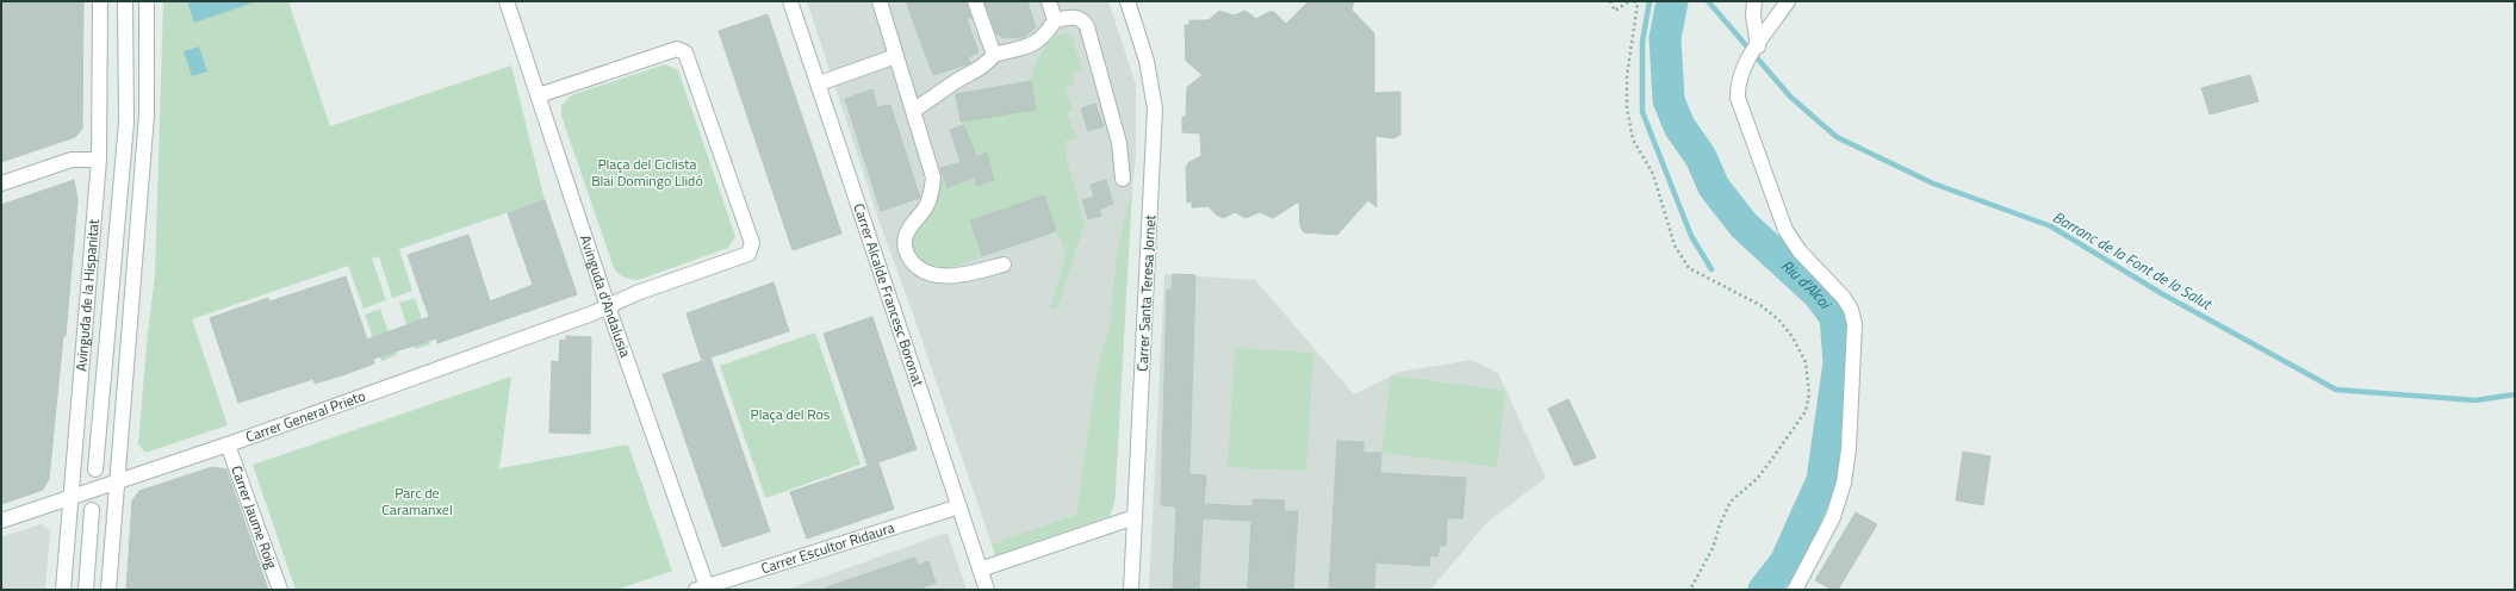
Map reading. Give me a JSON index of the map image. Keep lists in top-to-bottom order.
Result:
{
  "streets": {
    "street": [
      "Carrer Santa Teresa Jornet",
      "Avinguda de la Hispanitat",
      "Carrer Alcalde Francesc Boronat",
      "Avinguda d'Andalusia",
      "Carrer General Prieto",
      "Carrer Jaume Roig",
      "Carrer Escultor Ridaura"
    ]
  },
  "crossings": [
    ["Avinguda de la Hispanitat", "Carrer General Prieto"],
    ["Carrer Alcalde Francesc Boronat", "Carrer Escultor Ridaura"],
    ["Avinguda d'Andalusia", "Carrer General Prieto"],
    ["Avinguda d'Andalusia", "Carrer Escultor Ridaura"],
    ["Carrer General Prieto", "Carrer Jaume Roig"]
  ],
  "water": ["Barranc de la Font de la Salut", "Riu d'Alcoi"],
  "parks": ["Plaça del Ciclista Blai Domingo Llidó", "Plaça del Ros", "Parc de Caramanxel"]
}
